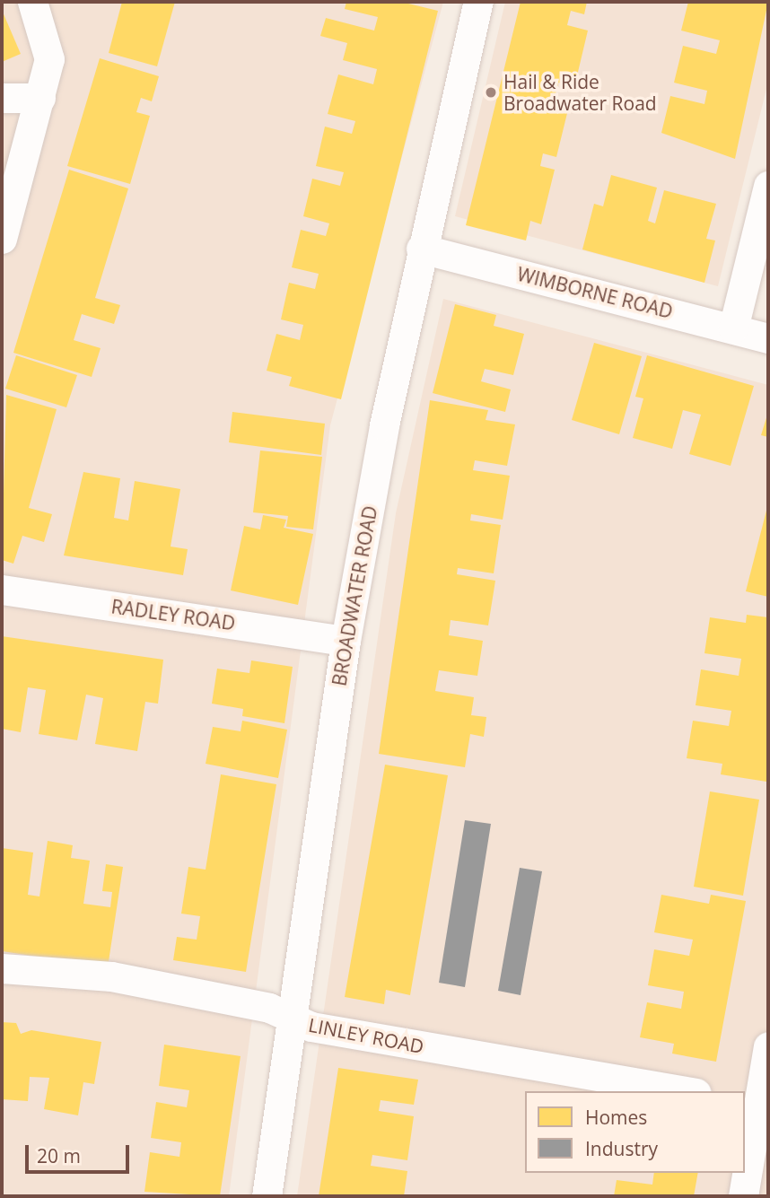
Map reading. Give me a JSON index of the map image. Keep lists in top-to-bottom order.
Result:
{
  "streets": {
    "street": [
      "WIMBORNE ROAD",
      "BROADWATER ROAD",
      "RADLEY ROAD",
      "LINLEY ROAD"
    ]
  },
  "crossings": [
    ["WIMBORNE ROAD", "BROADWATER ROAD"],
    ["BROADWATER ROAD", "RADLEY ROAD"],
    ["BROADWATER ROAD", "LINLEY ROAD"]
  ],
  "places": ["Hail & Ride Broadwater Road"],
  "legend": ["Homes", "Industry"],
  "scale_bar": "20 m"
}
